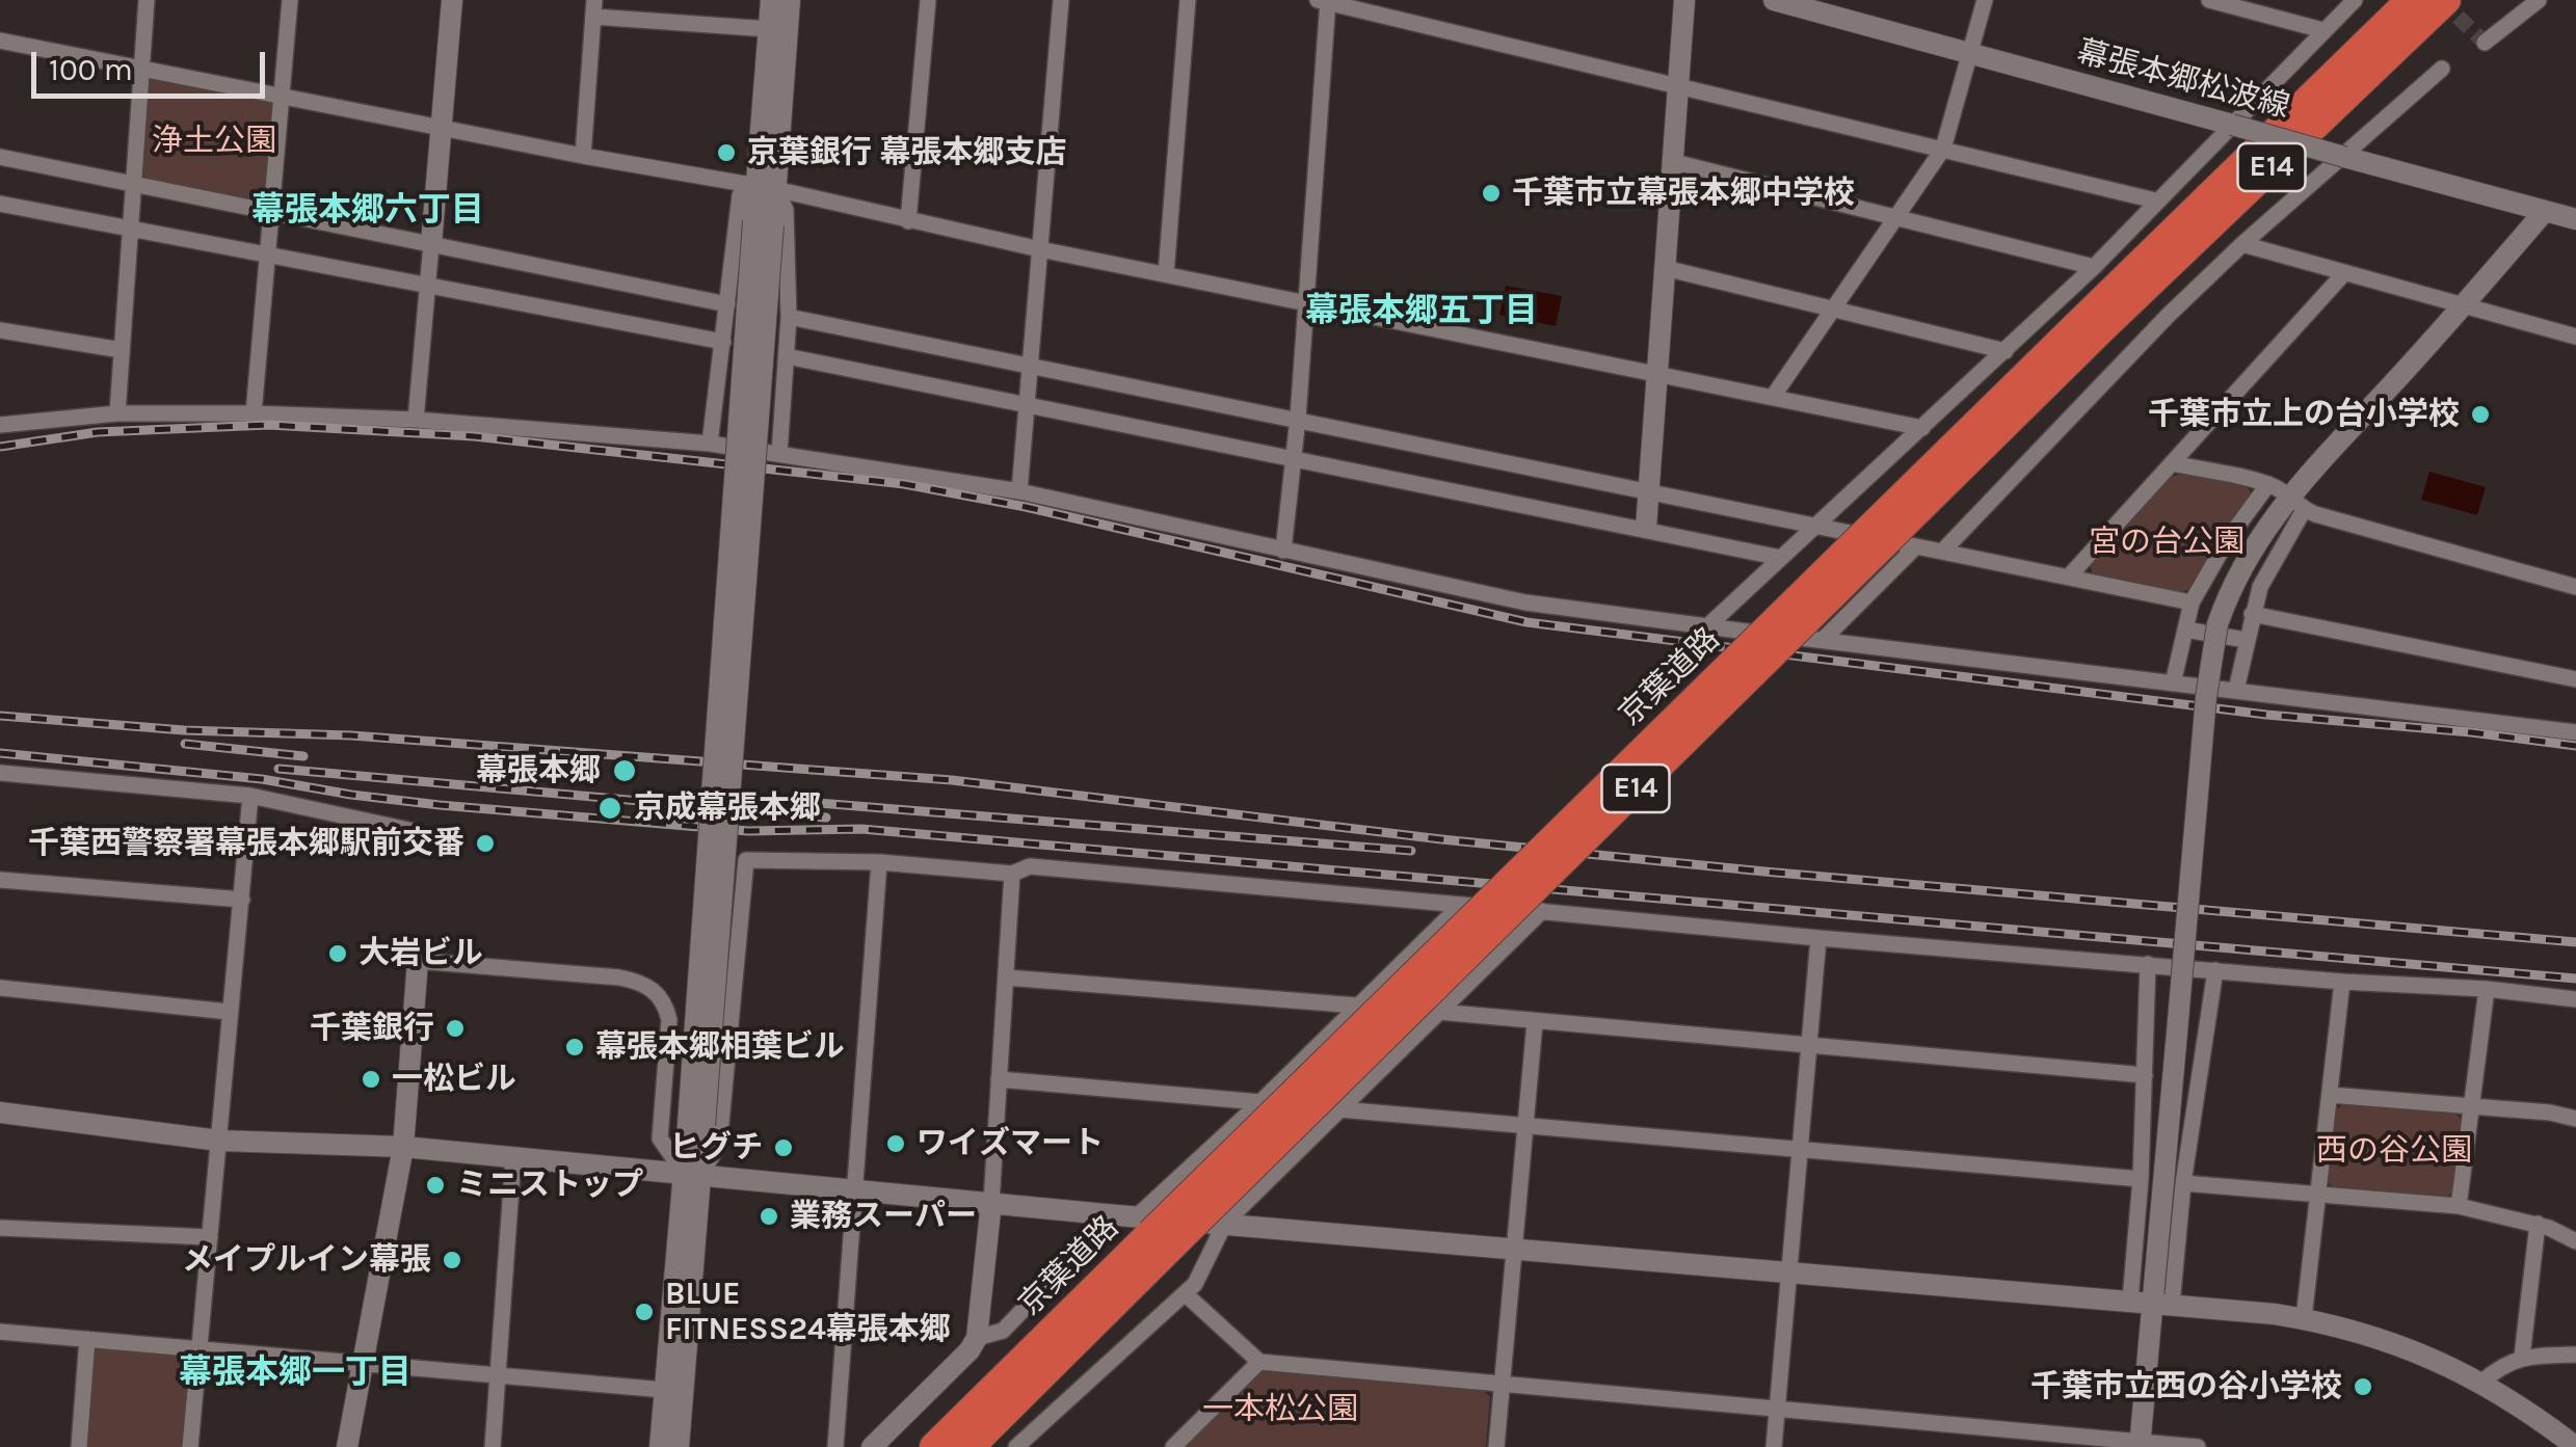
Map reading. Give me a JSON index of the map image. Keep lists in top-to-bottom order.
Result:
{
  "streets": {
    "highway": ["E14", "京葉道路"],
    "street": ["幕張本郷松波線"]
  },
  "districts": ["幕張本郷六丁目", "幕張本郷五丁目", "幕張本郷一丁目"],
  "parks": [
    "浄土公園",
    "宮の台公園",
    "西の谷公園",
    "一本松公園"
  ],
  "places": [
    "京葉銀行 幕張本郷支店",
    "千葉市立幕張本郷中学校",
    "千葉市立上の台小学校",
    "幕張本郷",
    "京成幕張本郷",
    "千葉西警察署幕張本郷駅前交番",
    "大岩ビル",
    "千葉銀行",
    "幕張本郷相葉ビル",
    "一松ビル",
    "ワイズマート",
    "ヒグチ",
    "ミニストップ",
    "業務スーパー",
    "メイプルイン幕張",
    "BLUE FITNESS24幕張本郷",
    "千葉市立西の谷小学校"
  ],
  "scale_bar": "100 m"
}
